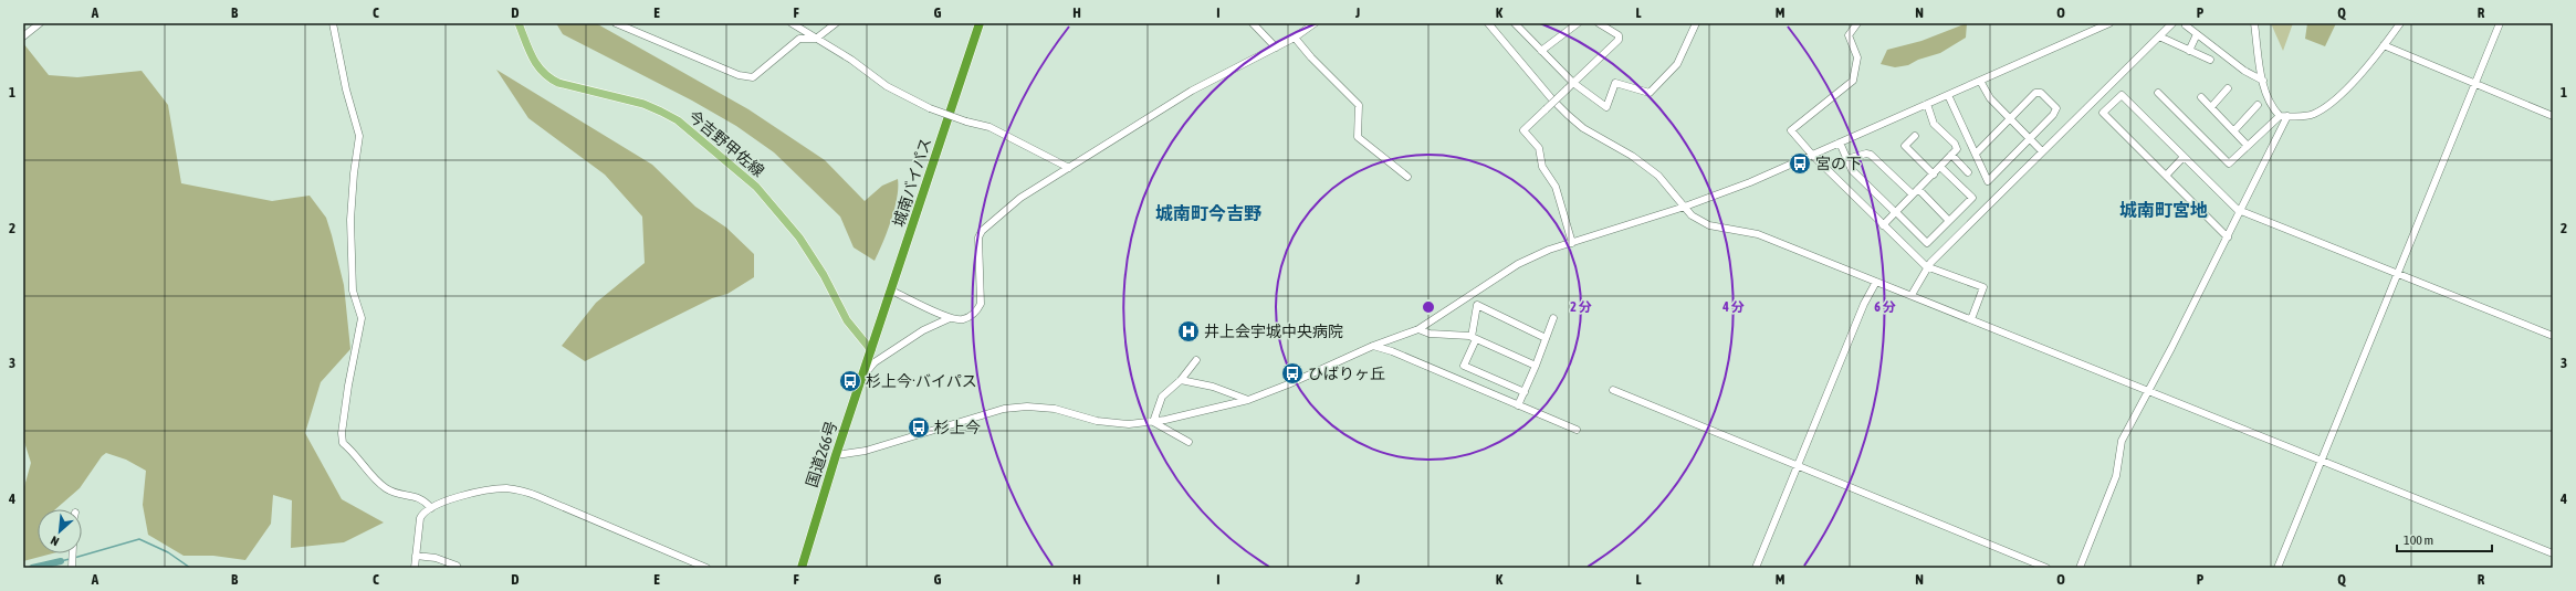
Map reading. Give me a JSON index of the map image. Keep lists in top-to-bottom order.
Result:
{
  "streets": {
    "highway": ["城南バイパス", "国道266号"],
    "main road": ["今吉野甲佐線"]
  },
  "crossings": [
    ["今吉野甲佐線", "城南バイパス"],
    ["今吉野甲佐線", "国道266号"],
    ["城南バイパス", "国道266号"]
  ],
  "districts": ["城南町宮地", "城南町今吉野"],
  "places": {
    "bus stop": [
      "宮の下",
      "ひばりヶ丘",
      "杉上今·バイパス",
      "杉上今"
    ],
    "hospital": ["井上会宇城中央病院"]
  },
  "scale_bar": "100 m",
  "north": "bottom left",
  "grid": {
    "columns": [
      "A",
      "B",
      "C",
      "D",
      "E",
      "F",
      "G",
      "H",
      "I",
      "J",
      "K",
      "L",
      "M",
      "N",
      "O",
      "P",
      "Q",
      "R"
    ],
    "rows": [
      "1",
      "2",
      "3",
      "4"
    ]
  },
  "rings": ["2 分", "4 分", "6 分"]
}
